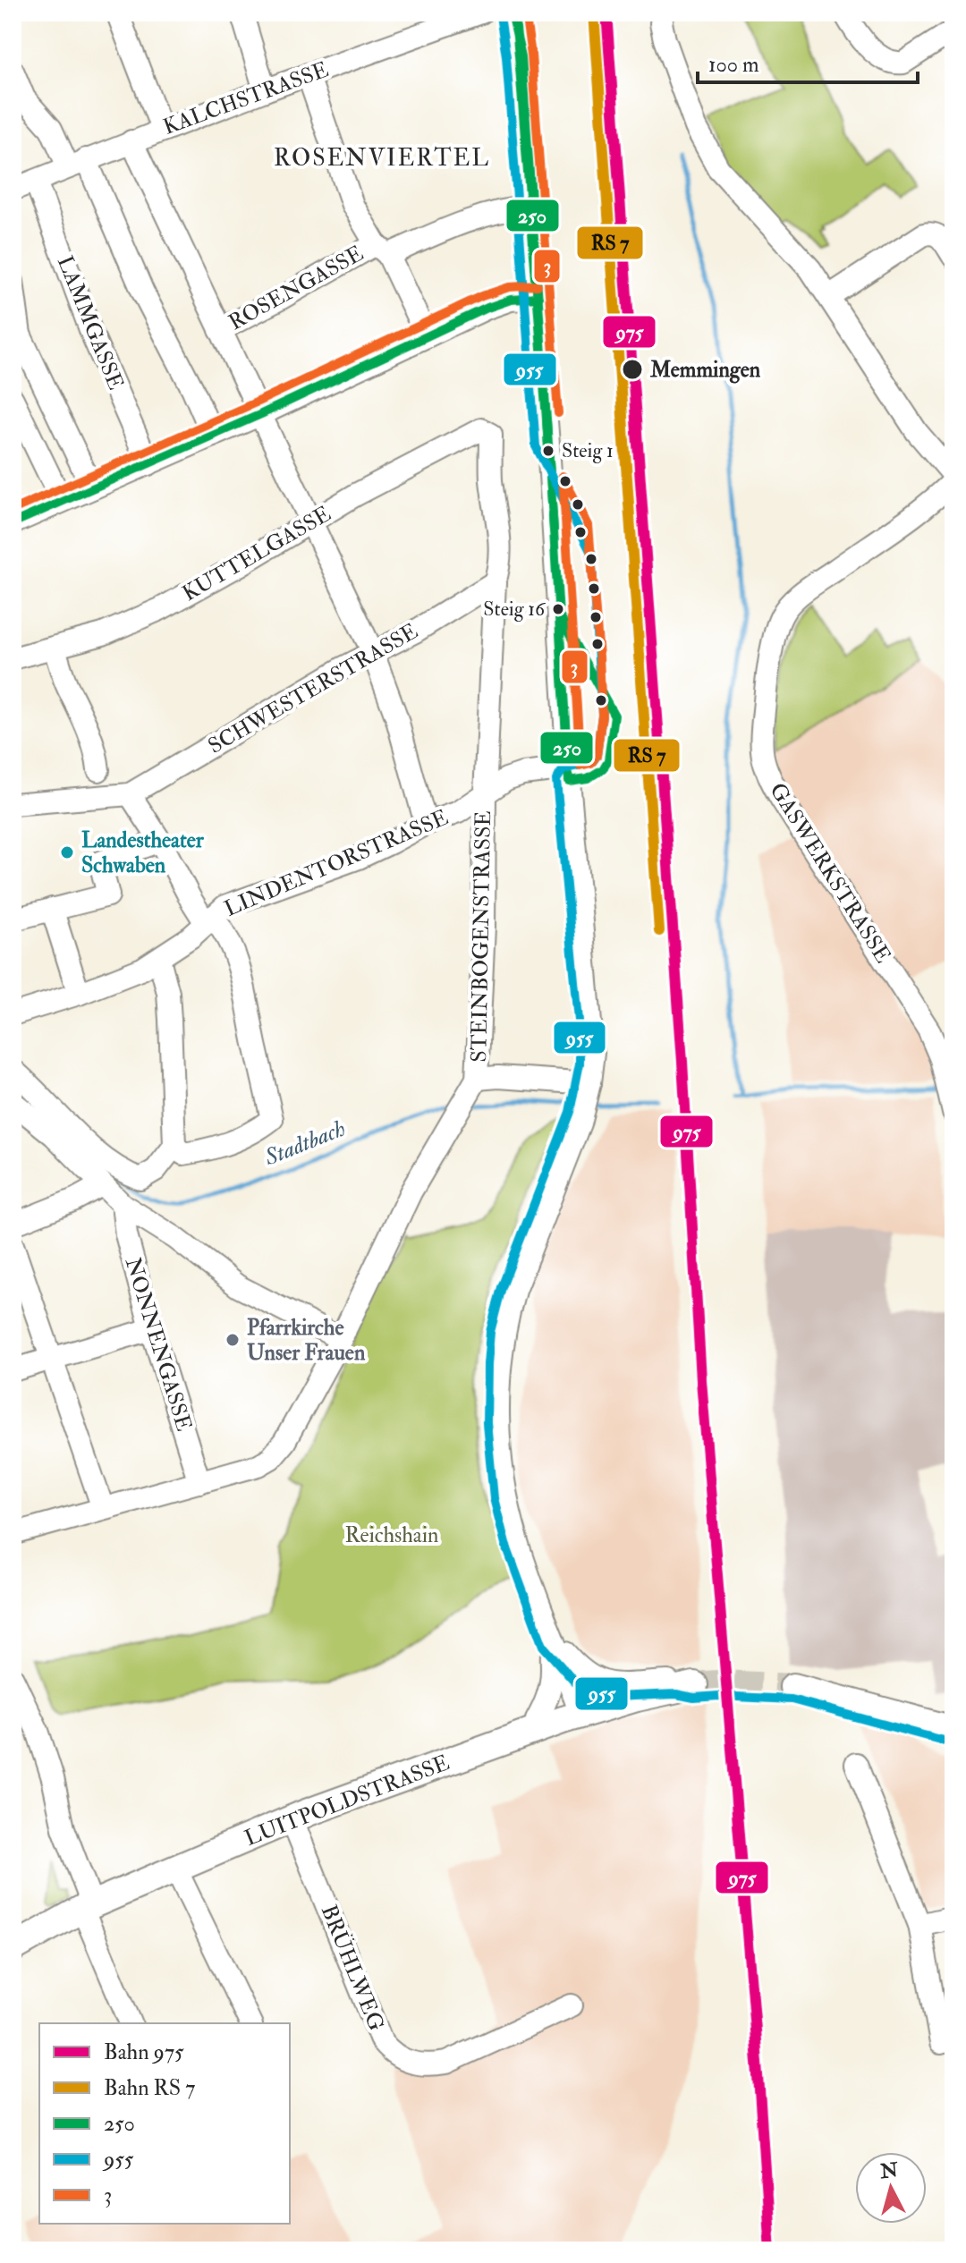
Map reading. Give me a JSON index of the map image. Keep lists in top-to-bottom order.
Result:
{
  "streets": {
    "main road": ["LUITPOLDSTRASSE"],
    "street": [
      "KALCHSTRASSE",
      "ROSENGASSE",
      "LAMMGASSE",
      "KUTTELGASSE",
      "SCHWESTERSTRASSE",
      "LINDENTORSTRASSE",
      "GASWERKSTRASSE",
      "STEINBOGENSTRASSE",
      "NONNENGASSE",
      "BRÜHLWEG"
    ]
  },
  "crossings": [
    ["KALCHSTRASSE", "LAMMGASSE"],
    ["KUTTELGASSE", "STEINBOGENSTRASSE"],
    ["SCHWESTERSTRASSE", "STEINBOGENSTRASSE"],
    ["LINDENTORSTRASSE", "STEINBOGENSTRASSE"],
    ["STEINBOGENSTRASSE", "NONNENGASSE"],
    ["LUITPOLDSTRASSE", "BRÜHLWEG"]
  ],
  "districts": ["ROSENVIERTEL"],
  "water": ["Stadtbach"],
  "parks": ["Reichshain"],
  "places": [
    "Memmingen",
    "Steig 1",
    "Steig 16",
    "Landestheater Schwaben",
    "Pfarrkirche Unser Frauen"
  ],
  "lines": [
    "rail line 975",
    "transit line 250",
    "transit line 3",
    "transit line 955"
  ],
  "legend": [
    "Bahn 975",
    "Bahn RS 7",
    "250",
    "955",
    "3"
  ],
  "scale_bar": "100 m",
  "north": "top"
}
